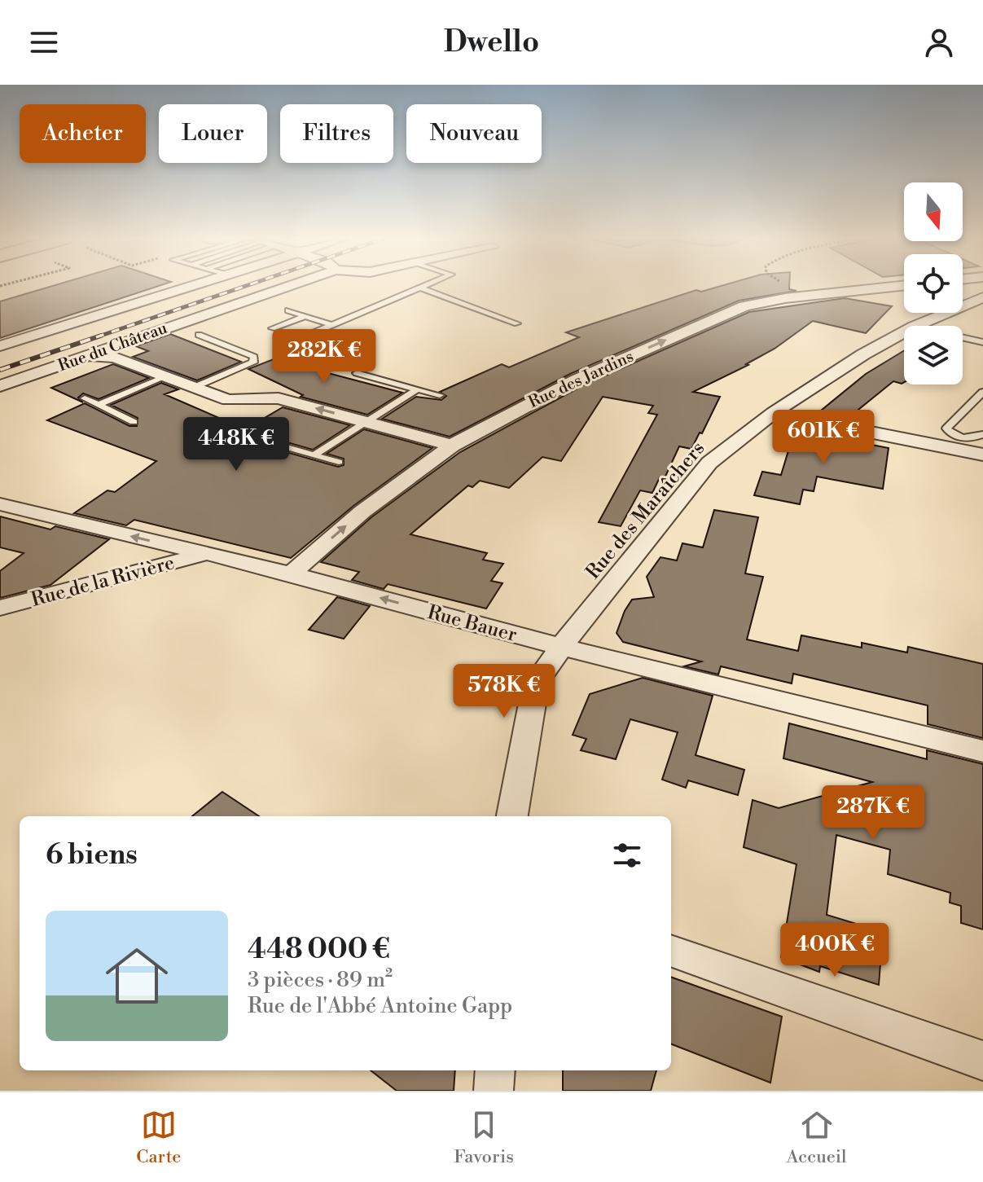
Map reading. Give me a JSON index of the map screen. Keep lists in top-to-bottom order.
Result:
{
  "streets": {
    "street": [
      "Rue du Château",
      "Rue des Jardins",
      "Rue des Maraîchers",
      "Rue de la Rivière",
      "Rue Bauer"
    ]
  },
  "crossings": [
    ["Rue des Jardins", "Rue Bauer"],
    ["Rue des Maraîchers", "Rue Bauer"],
    ["Rue de la Rivière", "Rue Bauer"]
  ],
  "one_way": ["Rue des Jardins"],
  "north": "bottom",
  "page": {
    "header": "Dwello",
    "chip": [
      "Acheter",
      "Louer",
      "Filtres",
      "Nouveau"
    ],
    "price": [
      "282K €",
      "601K €",
      "448K €",
      "578K €",
      "287K €",
      "400K €"
    ],
    "heading": "6 biens",
    "list": [
      {
        "name": "448 000 €",
        "note": "3 pièces · 89 m² · Rue de l'Abbé Antoine Gapp"
      }
    ],
    "tabs": ["Carte", "Favoris", "Accueil"]
  }
}
